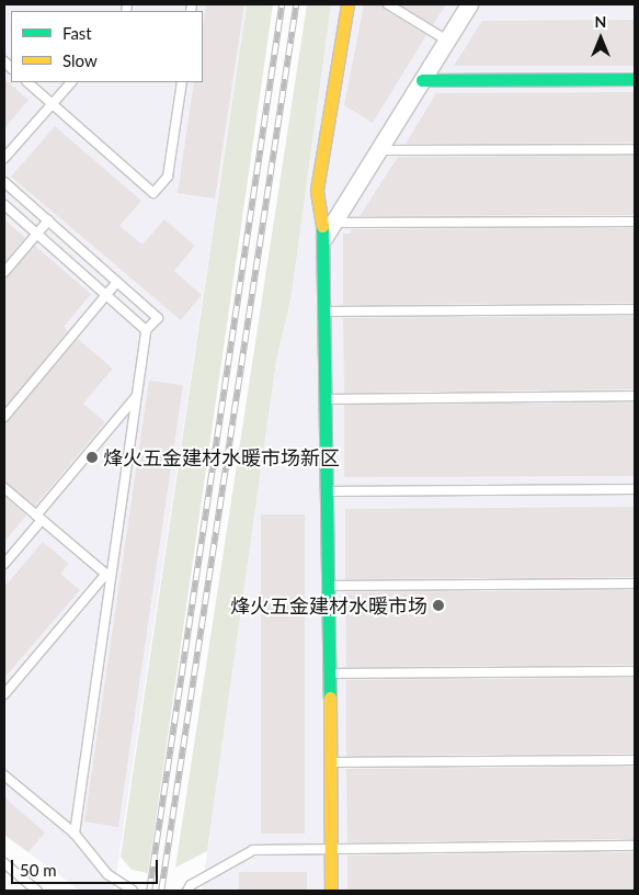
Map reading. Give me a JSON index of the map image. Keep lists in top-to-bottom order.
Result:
{
  "places": ["烽火五金建材水暖市场新区", "烽火五金建材水暖市场"],
  "legend": ["Fast", "Slow"],
  "scale_bar": "50 m",
  "north": "top"
}
